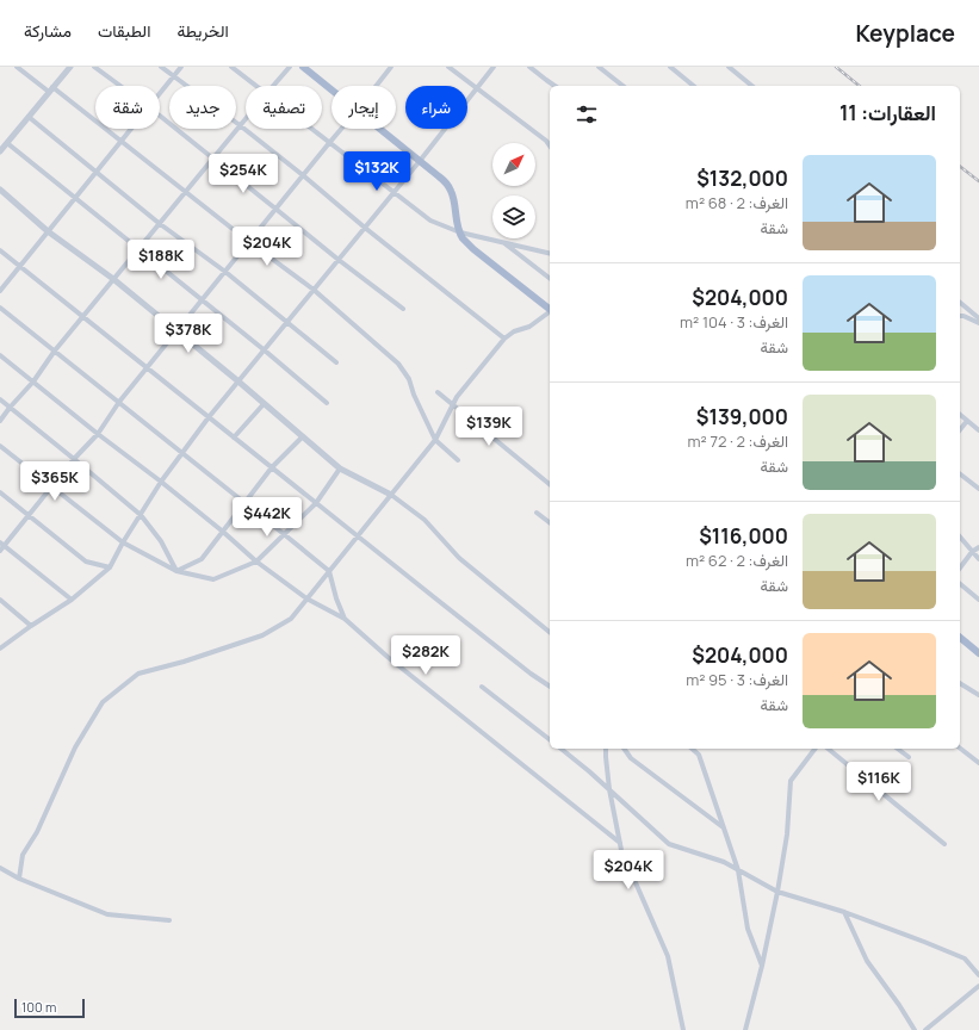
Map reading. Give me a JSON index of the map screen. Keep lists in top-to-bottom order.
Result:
{
  "scale_bar": "100 m",
  "north": "top right",
  "page": {
    "header": "Keyplace",
    "nav": ["الخريطة", "الطبقات", "مشاركة"],
    "chip": [
      "شراء",
      "إيجار",
      "تصفية",
      "جديد",
      "شقة"
    ],
    "heading": "العقارات: 11",
    "list": [
      {
        "name": "$132,000",
        "note": "الغرف: 2 · 68 m² · شقة"
      },
      {
        "name": "$204,000",
        "note": "الغرف: 3 · 104 m² · شقة"
      },
      {
        "name": "$139,000",
        "note": "الغرف: 2 · 72 m² · شقة"
      },
      {
        "name": "$116,000",
        "note": "الغرف: 2 · 62 m² · شقة"
      },
      {
        "name": "$204,000",
        "note": "الغرف: 3 · 95 m² · شقة"
      }
    ],
    "price": [
      "$132K",
      "$254K",
      "$204K",
      "$188K",
      "$378K",
      "$139K",
      "$365K",
      "$442K",
      "$282K",
      "$116K",
      "$204K"
    ],
    "scale": "100 m"
  }
}
